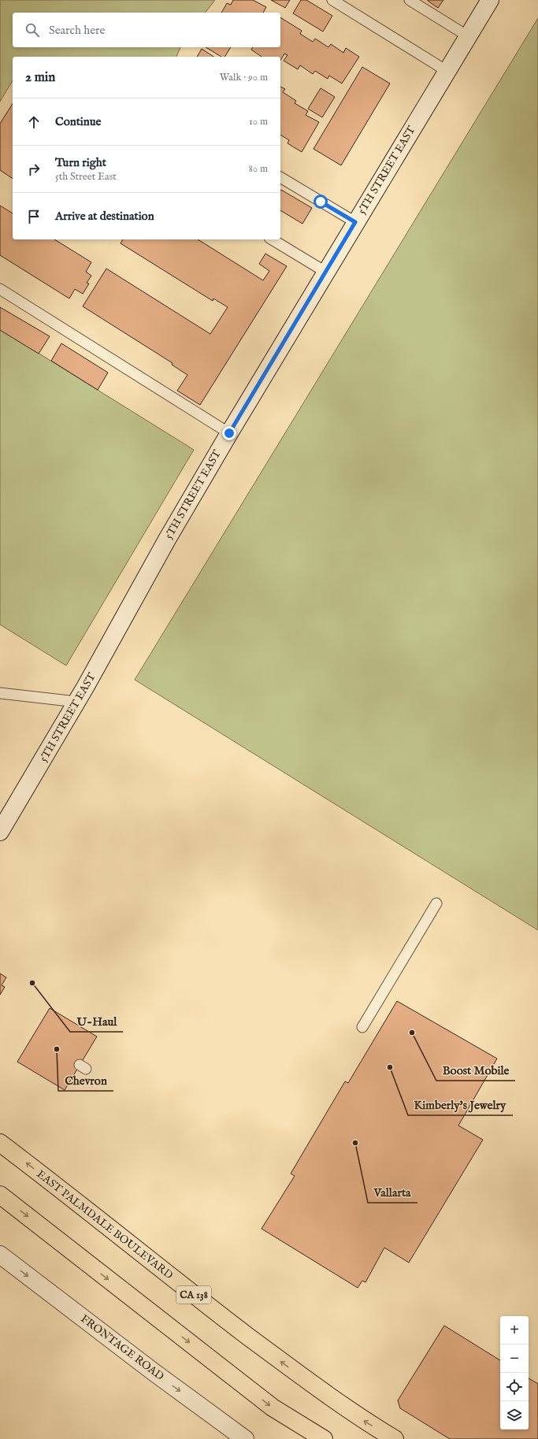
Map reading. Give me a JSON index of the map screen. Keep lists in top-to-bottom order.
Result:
{
  "streets": {
    "highway": ["EAST PALMDALE BOULEVARD", "CA 138"],
    "street": ["5TH STREET EAST", "FRONTAGE ROAD"]
  },
  "one_way": ["FRONTAGE ROAD"],
  "places": [
    "U-Haul",
    "Boost Mobile",
    "Chevron",
    "Kimberly's Jewelry",
    "Vallarta"
  ],
  "page": {
    "search": "Search here",
    "heading": ["2 min", "Walk · 90 m"],
    "list": [
      ["Continue", "10 m"],
      ["Turn right", "5th Street East", "80 m"],
      "Arrive at destination"
    ],
    "map_buttons": ["+", "−"]
  }
}
